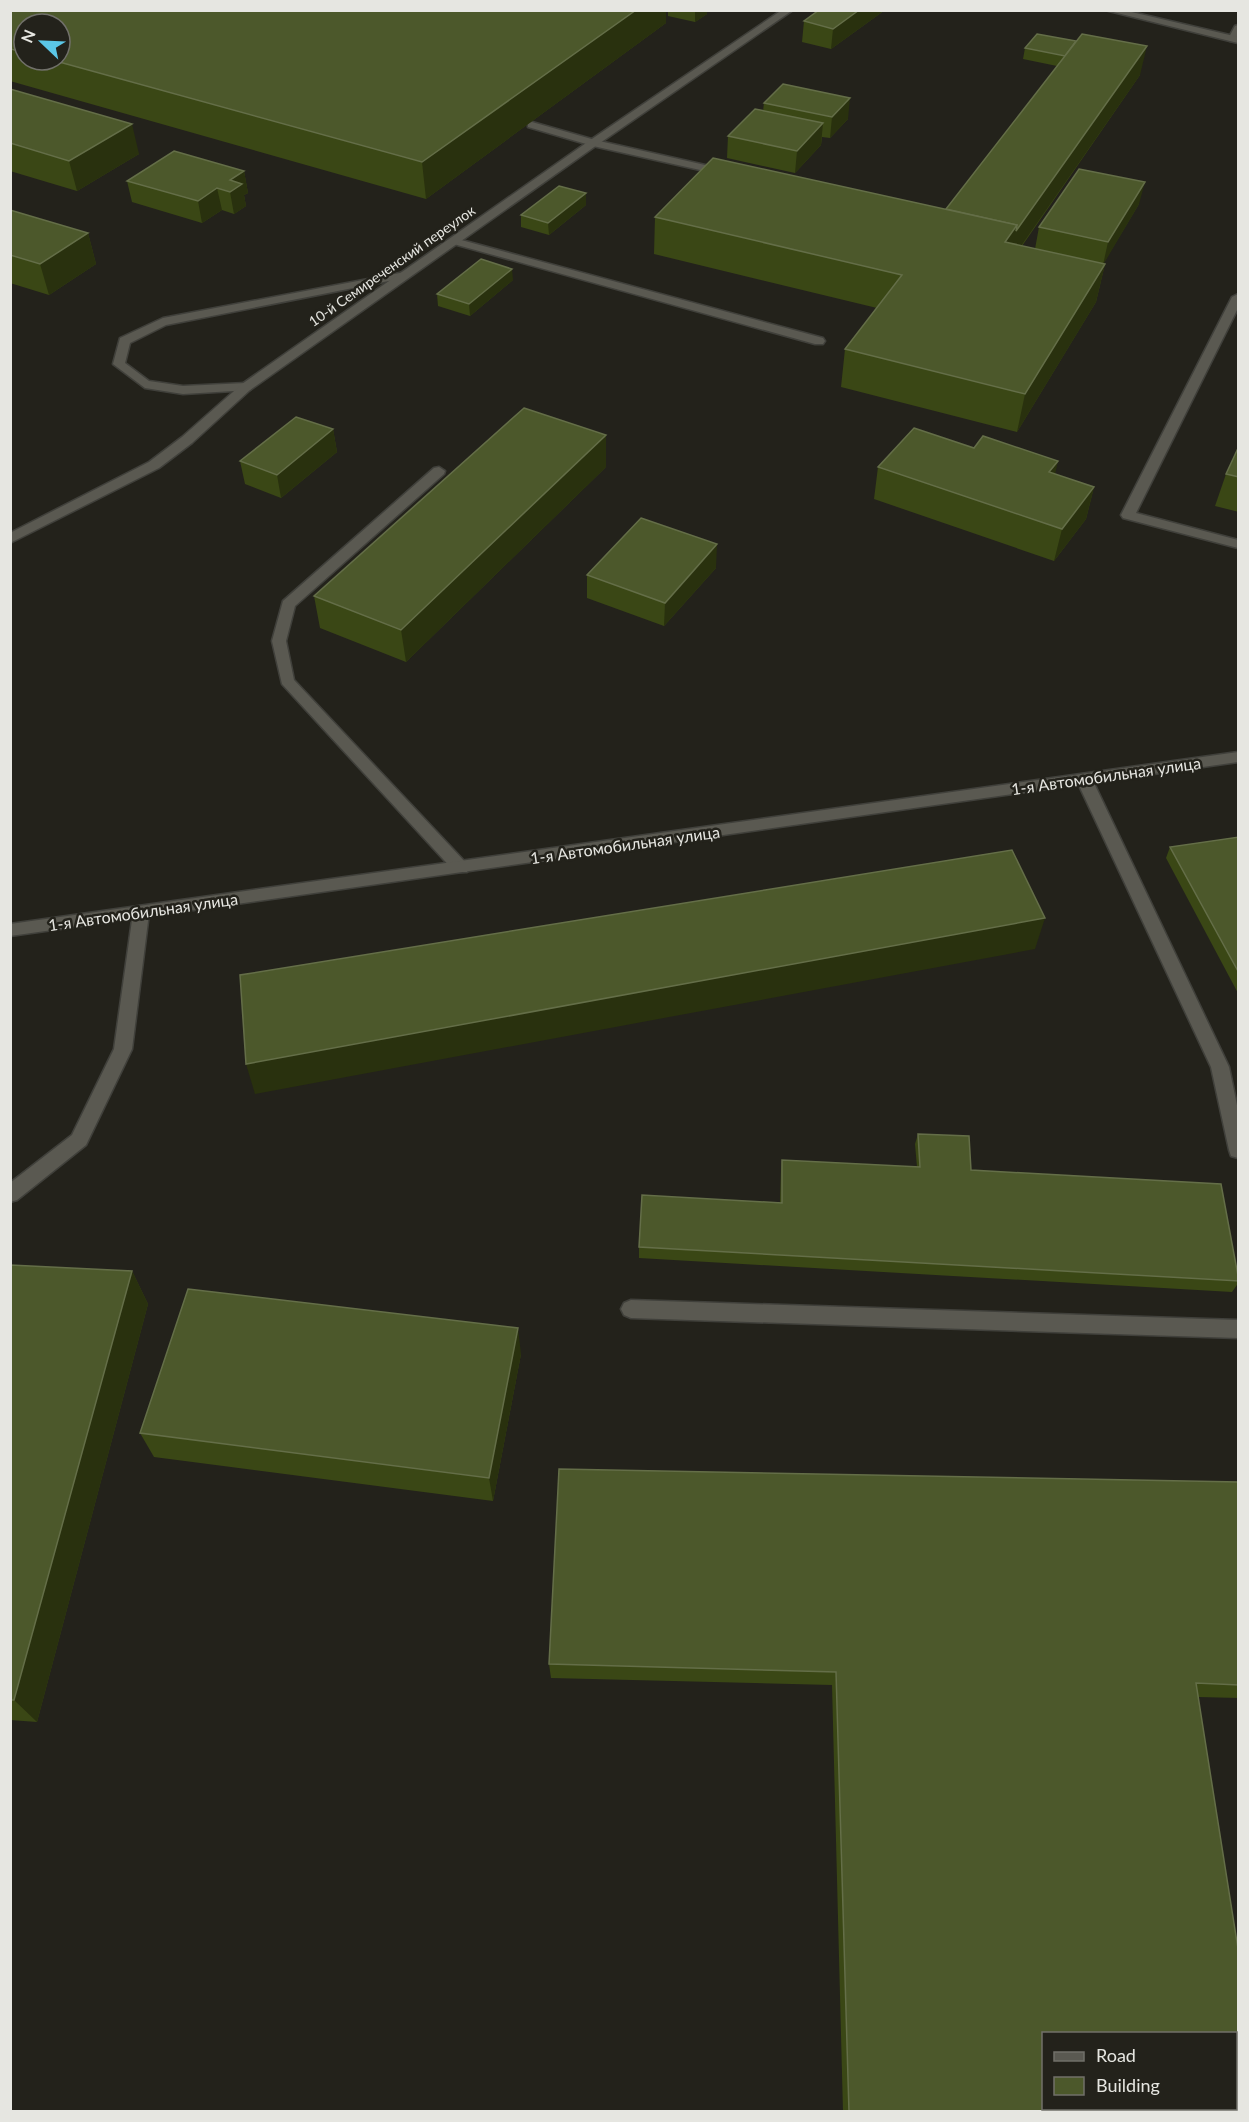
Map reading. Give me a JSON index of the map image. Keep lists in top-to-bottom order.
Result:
{
  "streets": {
    "street": ["10-й Семиреченский переулок", "1-я Автомобильная улица"]
  },
  "legend": ["Road", "Building"],
  "north": "top left"
}
